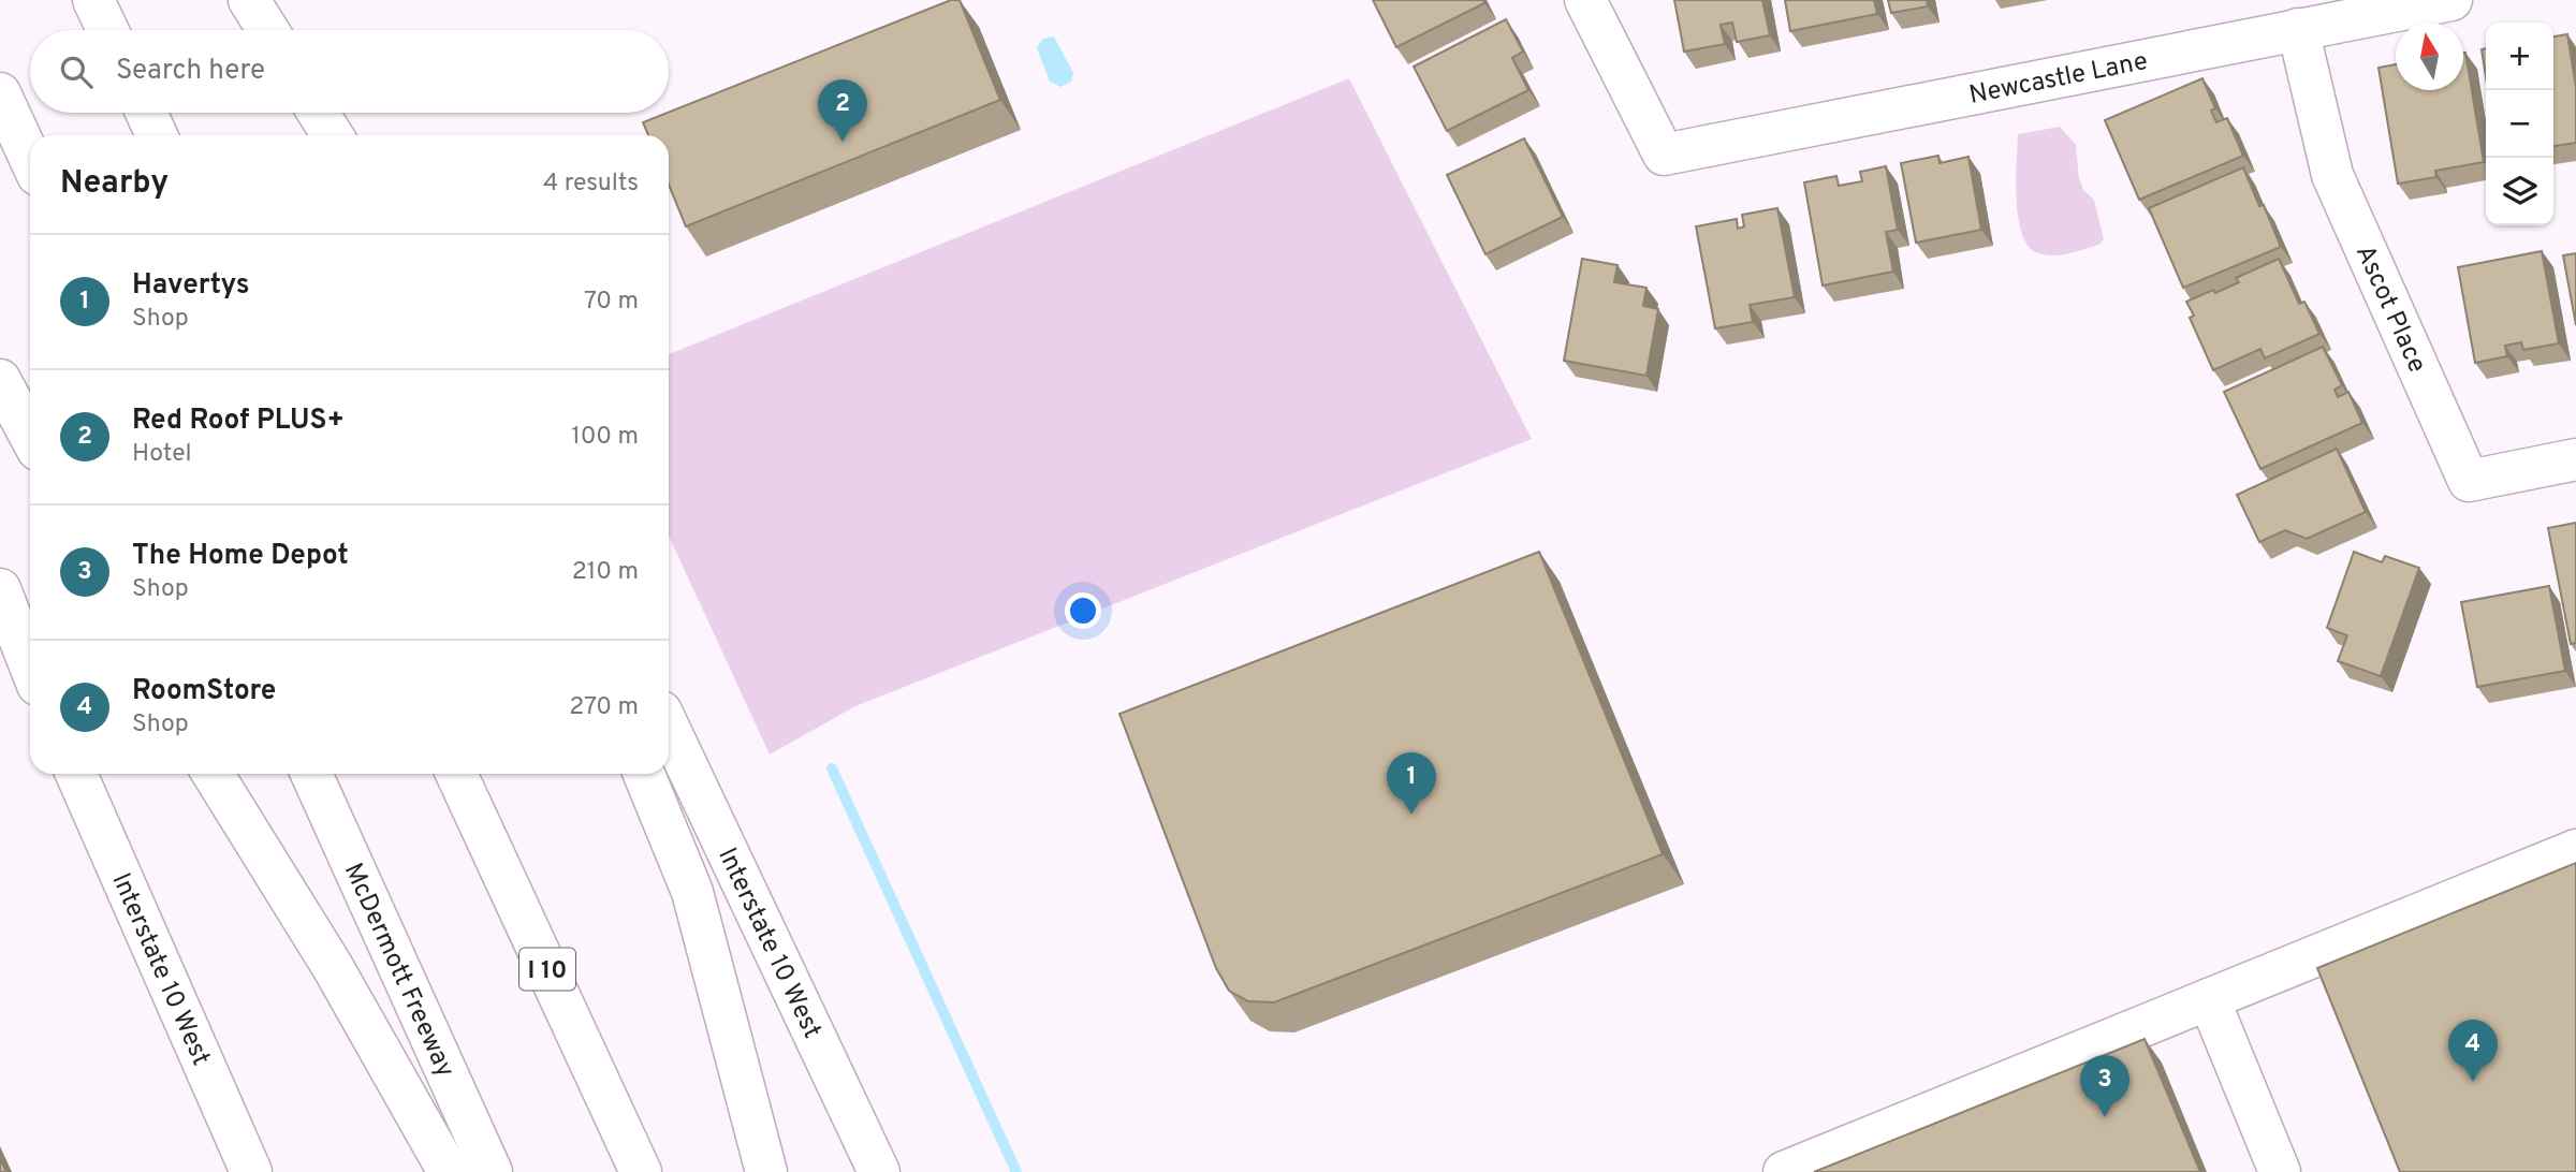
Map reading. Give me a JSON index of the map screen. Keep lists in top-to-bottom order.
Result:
{
  "streets": {
    "main road": [
      "Newcastle Lane",
      "Ascot Place",
      "Interstate 10 West",
      "McDermott Freeway",
      "I 10"
    ]
  },
  "crossings": [
    ["Newcastle Lane", "Ascot Place"]
  ],
  "north": "top",
  "page": {
    "map_buttons": ["+", "−"],
    "search": "Search here",
    "pins": [
      "2",
      "1",
      "4",
      "3"
    ],
    "heading": ["Nearby", "4 results"],
    "list": [
      {
        "mark": "1",
        "name": "Havertys",
        "note": "Shop",
        "value": "70 m"
      },
      {
        "mark": "2",
        "name": "Red Roof PLUS+",
        "note": "Hotel",
        "value": "100 m"
      },
      {
        "mark": "3",
        "name": "The Home Depot",
        "note": "Shop",
        "value": "210 m"
      },
      {
        "mark": "4",
        "name": "RoomStore",
        "note": "Shop",
        "value": "270 m"
      }
    ]
  }
}
